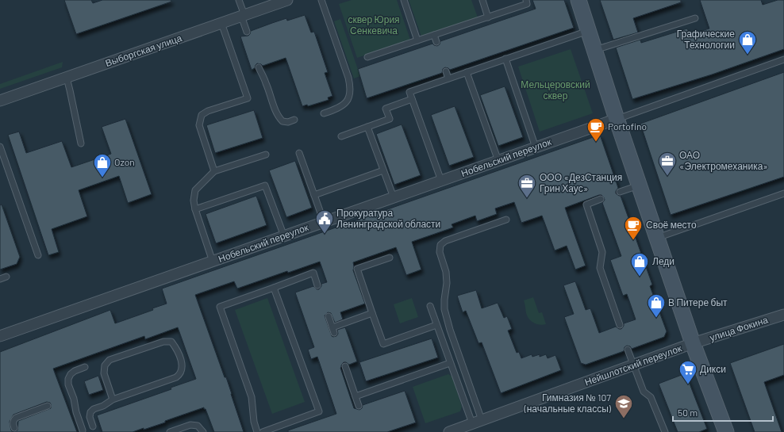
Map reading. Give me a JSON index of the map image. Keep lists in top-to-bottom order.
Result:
{
  "streets": {
    "street": [
      "Выборгская улица",
      "Нобельский переулок",
      "улица Фокина",
      "Нейшлотский переулок"
    ]
  },
  "crossings": [
    ["улица Фокина", "Нейшлотский переулок"]
  ],
  "parks": ["сквер Юрия Сенкевича", "Мельцеровский сквер"],
  "places": {
    "shop": [
      "Графические Технологии",
      "Ozon",
      "Леди",
      "В Питере быт"
    ],
    "cafe": ["Portofino", "Своё место"],
    "office": ["ОАО «Электромеханика»", "ООО «ДезСтанция Грин Хаус»"],
    "public building": ["Прокуратура Ленинградской области"],
    "supermarket": ["Дикси"],
    "school or university": ["Гимназия № 107 (начальные классы)"]
  },
  "scale_bar": "50 m"
}
